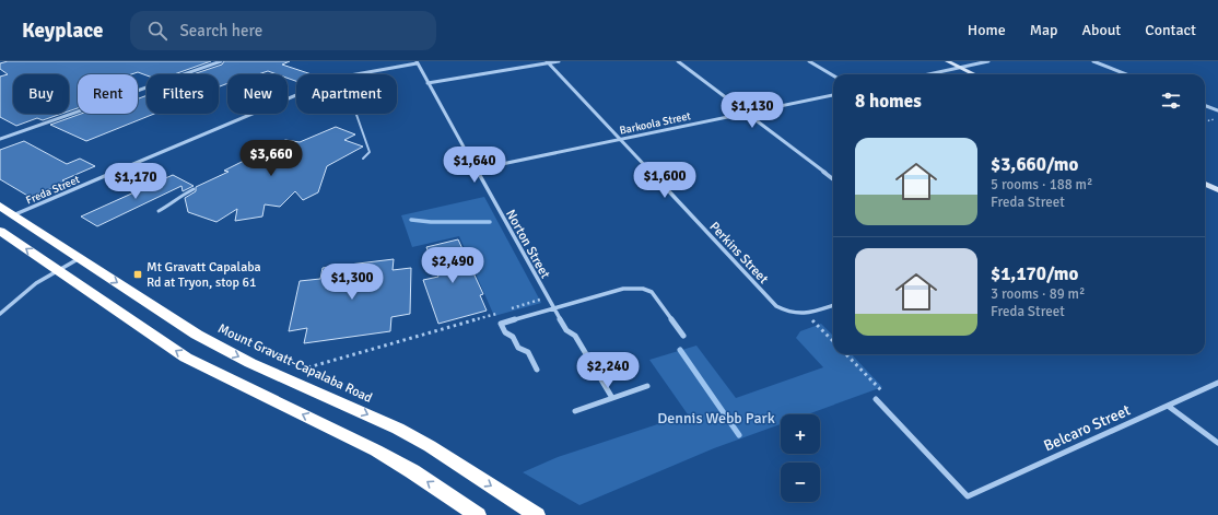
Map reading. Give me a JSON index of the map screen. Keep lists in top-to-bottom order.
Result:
{
  "streets": {
    "highway": ["Mount Gravatt-Capalaba Road"],
    "street": [
      "Barkoola Street",
      "Freda Street",
      "Norton Street",
      "Perkins Street",
      "Belcaro Street"
    ]
  },
  "crossings": [
    ["Barkoola Street", "Norton Street"],
    ["Barkoola Street", "Perkins Street"],
    ["Freda Street", "Norton Street"],
    ["Freda Street", "Mount Gravatt-Capalaba Road"]
  ],
  "parks": ["Dennis Webb Park"],
  "places": {
    "transit": ["Mt Gravatt Capalaba Rd at Tryon, stop 61"]
  },
  "page": {
    "header": "Keyplace",
    "search": "Search here",
    "nav": [
      "Home",
      "Map",
      "About",
      "Contact"
    ],
    "chip": [
      "Buy",
      "Rent",
      "Filters",
      "New",
      "Apartment"
    ],
    "heading": "8 homes",
    "price": [
      "$1,130",
      "$3,660",
      "$1,640",
      "$1,600",
      "$1,170",
      "$2,490",
      "$1,300",
      "$2,240"
    ],
    "list": [
      {
        "name": "$3,660/mo",
        "note": "5 rooms · 188 m² · Freda Street"
      },
      {
        "name": "$1,170/mo",
        "note": "3 rooms · 89 m² · Freda Street"
      }
    ],
    "map_buttons": ["+", "−"]
  }
}
